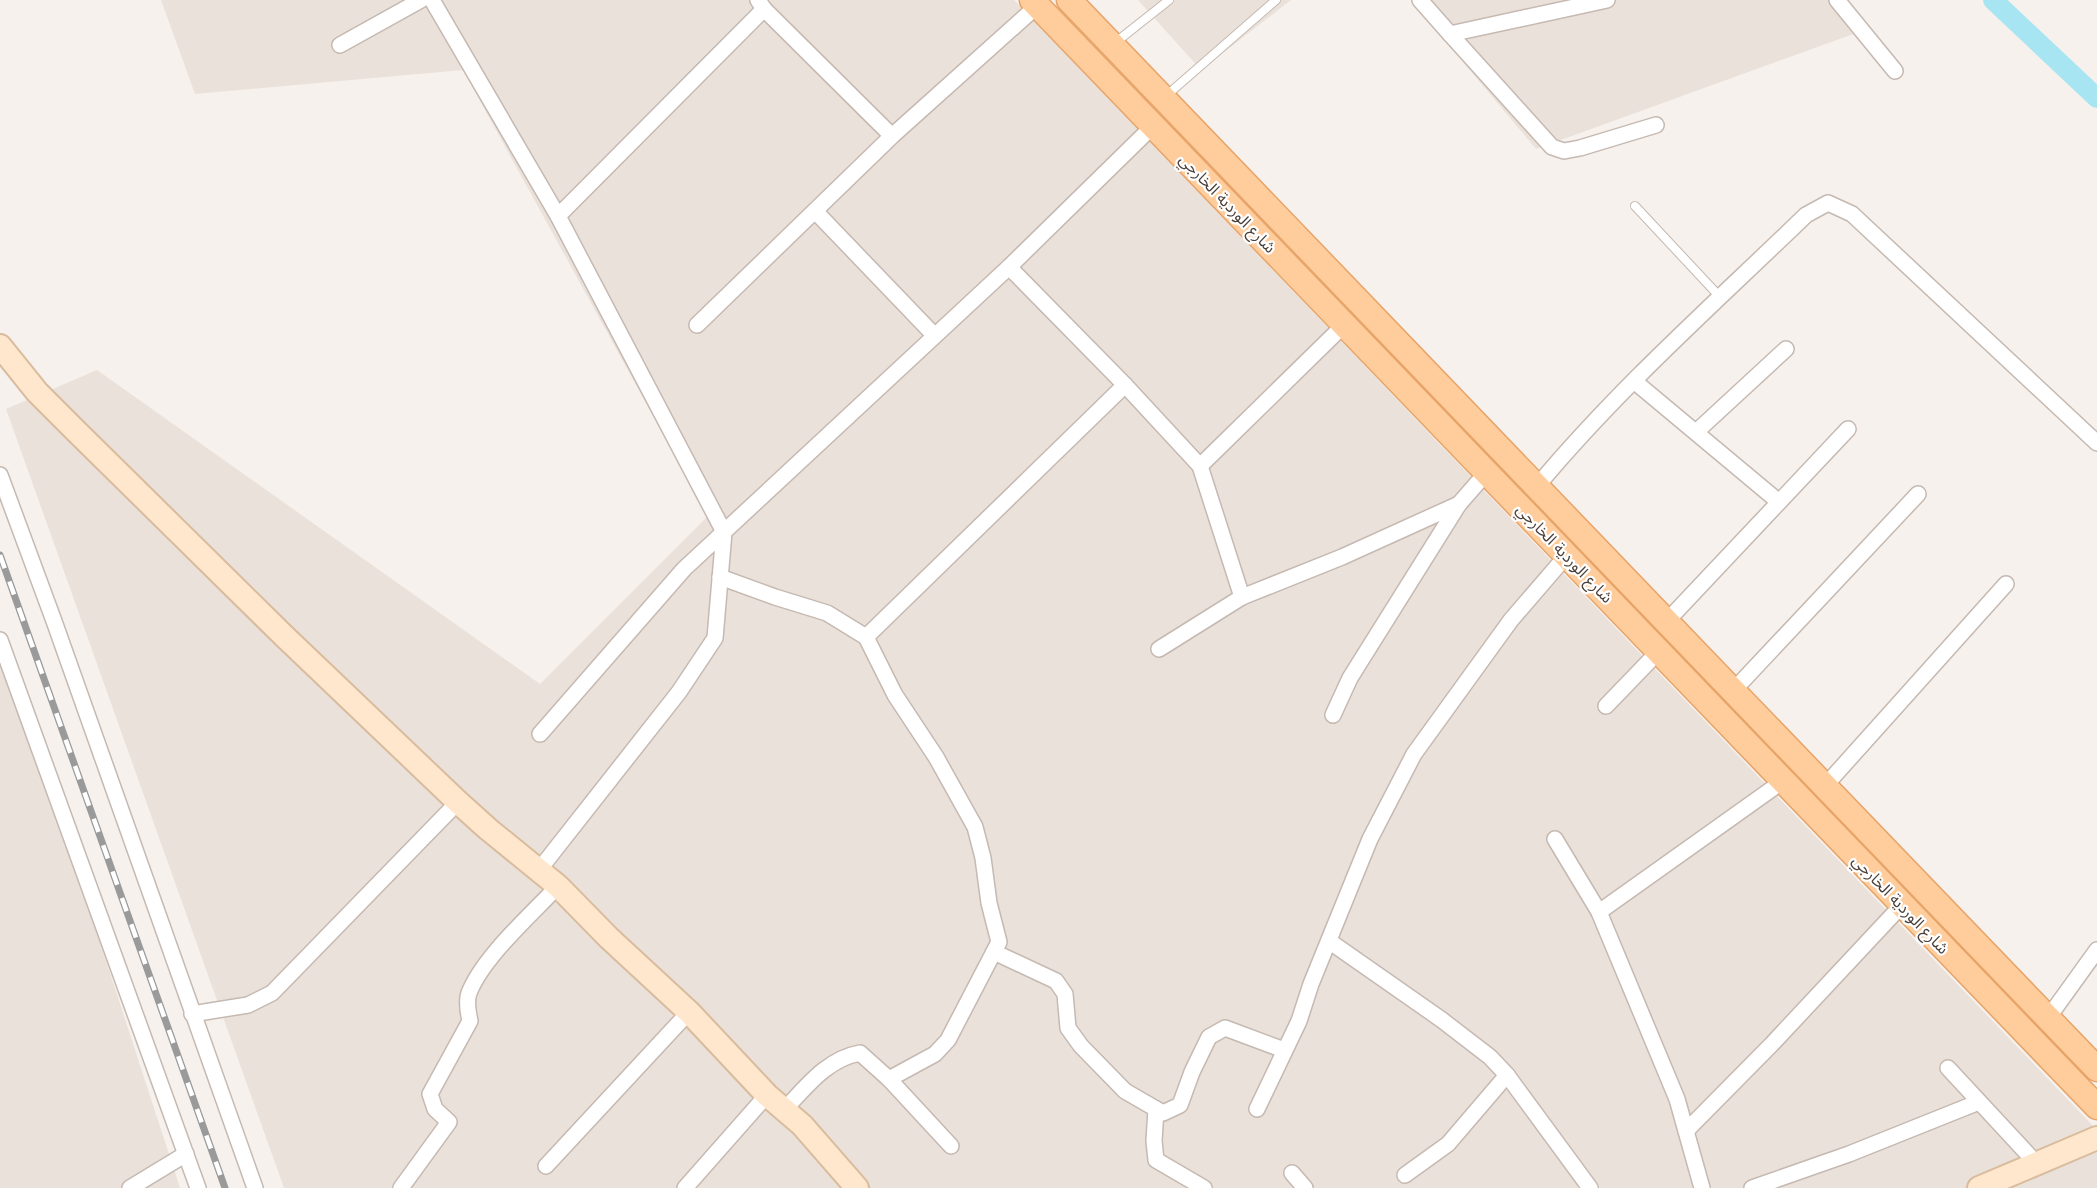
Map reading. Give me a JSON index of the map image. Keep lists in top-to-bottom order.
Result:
{
  "streets": {
    "main road": ["شارع الوردية الخارجي"]
  }
}
